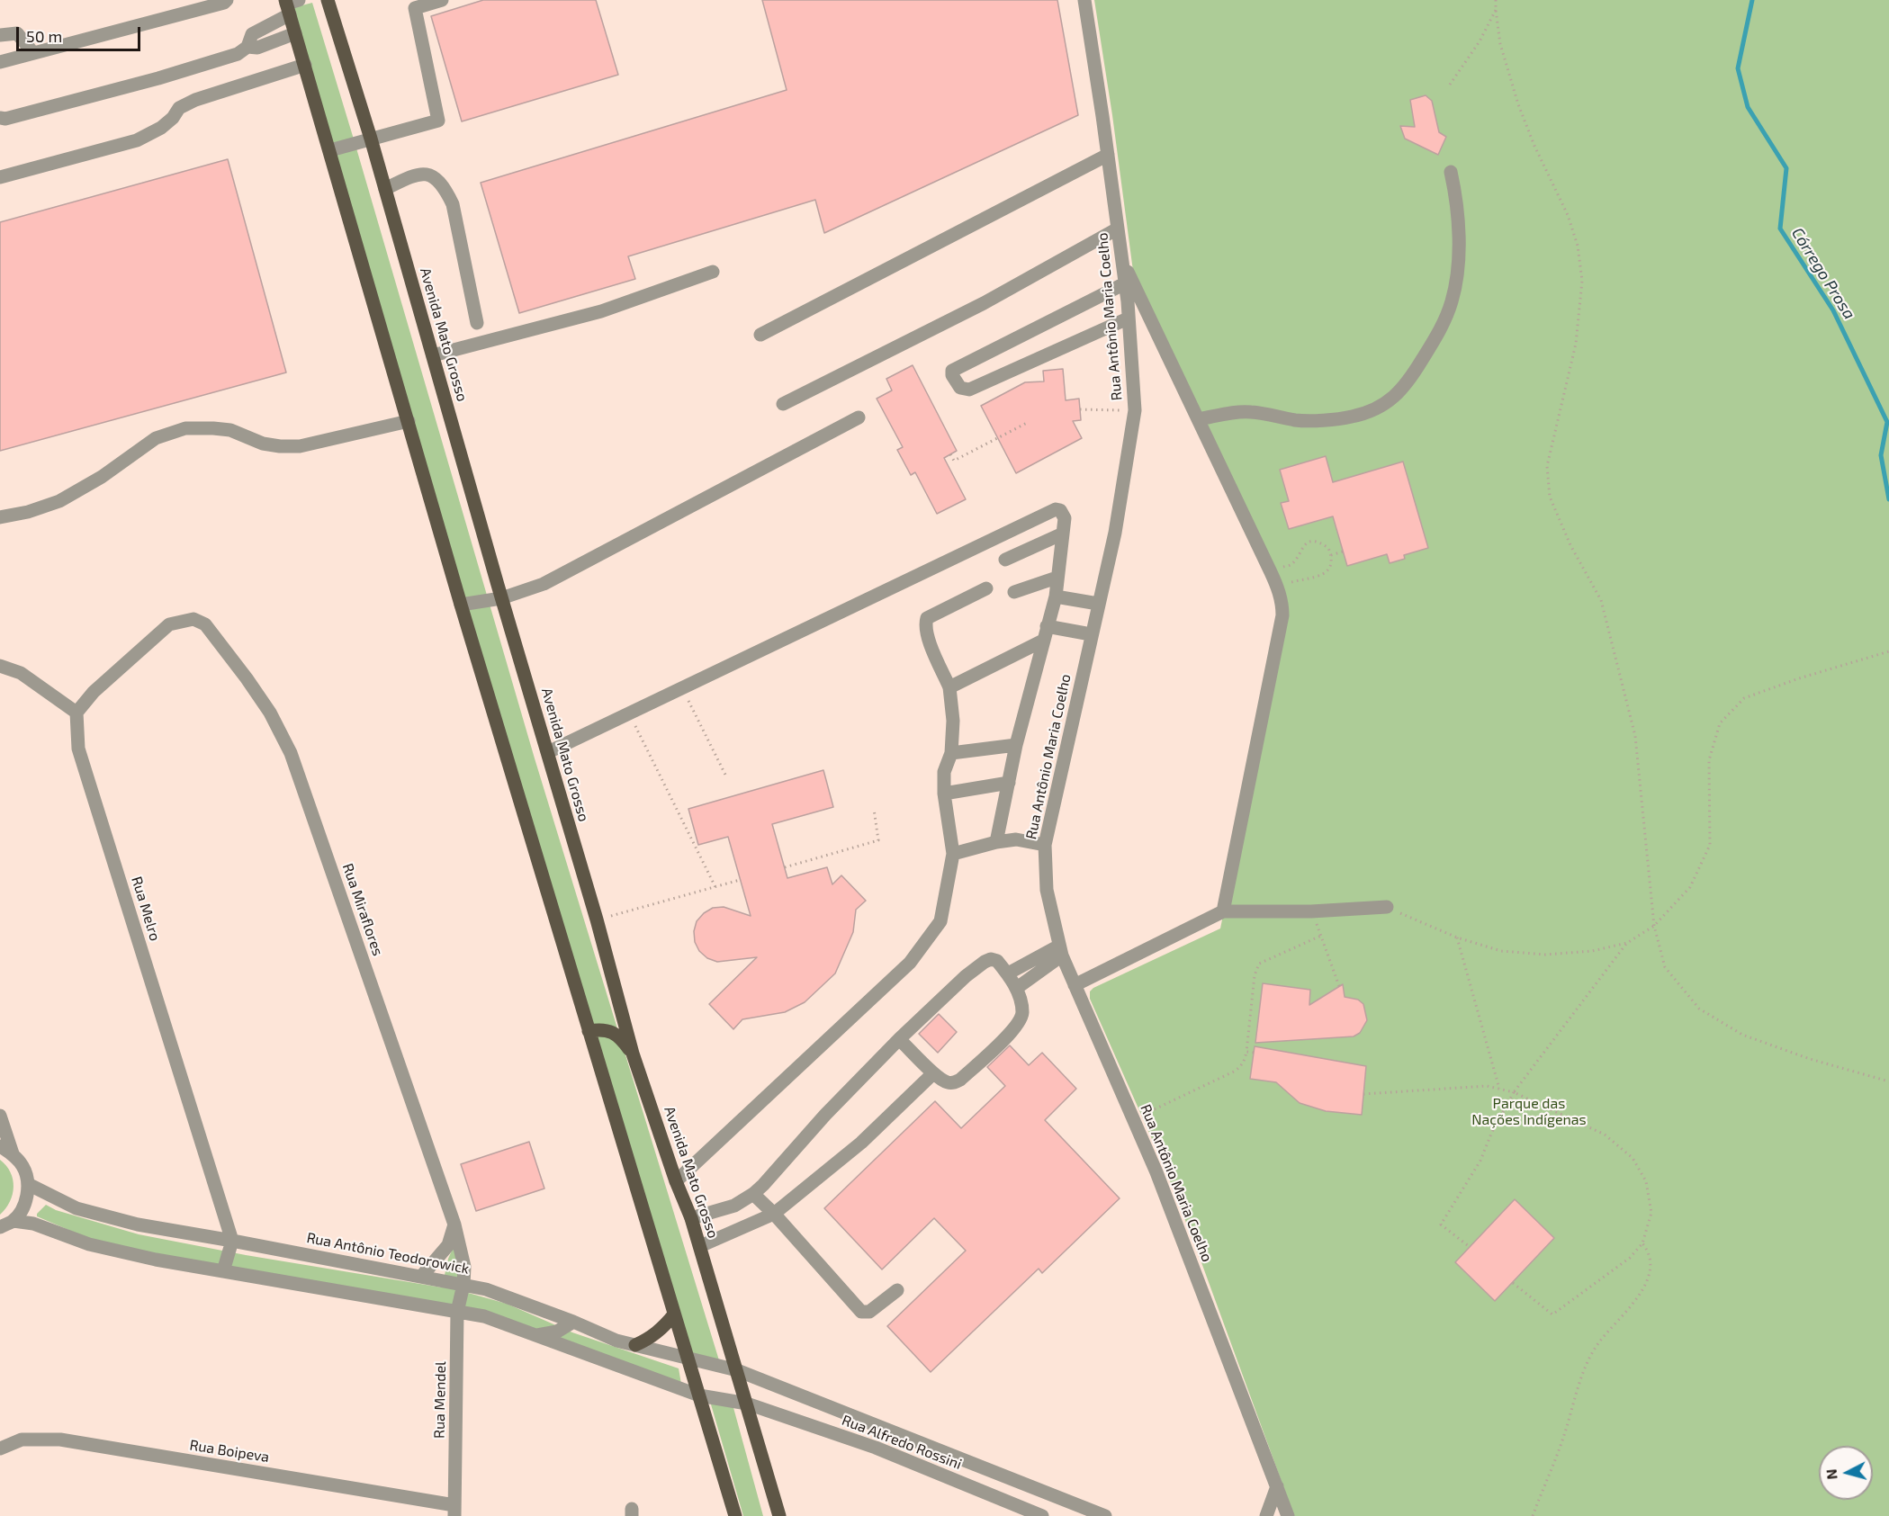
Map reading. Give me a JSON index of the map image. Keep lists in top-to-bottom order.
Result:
{
  "streets": {
    "main road": ["Avenida Mato Grosso"],
    "street": [
      "Rua Antônio Maria Coelho",
      "Rua Melro",
      "Rua Miraflores",
      "Rua Antônio Teodorowick",
      "Rua Mendel",
      "Rua Alfredo Rossini",
      "Rua Boipeva"
    ]
  },
  "crossings": [
    ["Avenida Mato Grosso", "Rua Antônio Teodorowick"],
    ["Avenida Mato Grosso", "Rua Alfredo Rossini"],
    ["Rua Melro", "Rua Miraflores"],
    ["Rua Melro", "Rua Antônio Teodorowick"],
    ["Rua Miraflores", "Rua Antônio Teodorowick"],
    ["Rua Miraflores", "Rua Mendel"],
    ["Rua Antônio Teodorowick", "Rua Mendel"],
    ["Rua Mendel", "Rua Boipeva"]
  ],
  "water": ["Córrego Prosa"],
  "parks": ["Parque das Nações Indígenas"],
  "scale_bar": "50 m",
  "north": "left"
}
